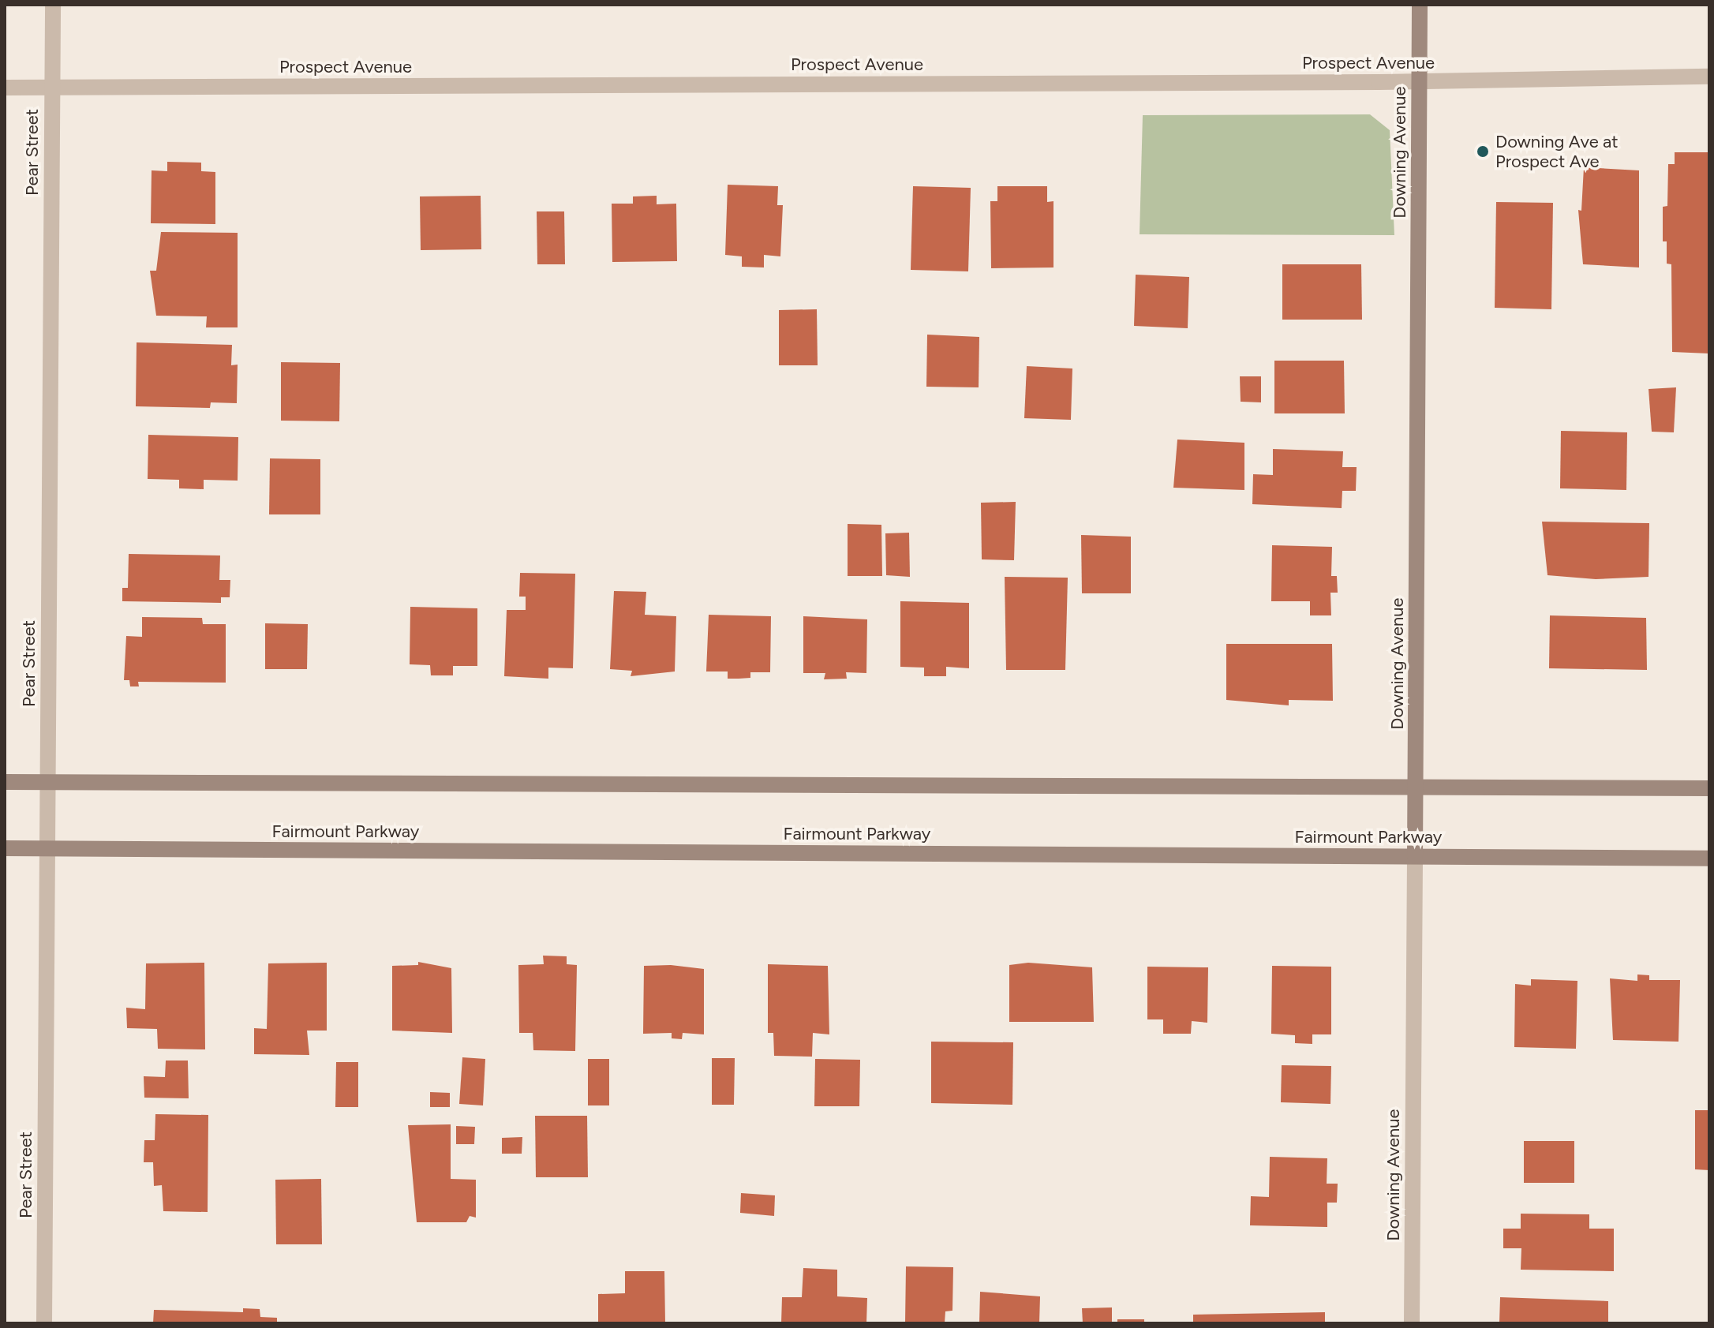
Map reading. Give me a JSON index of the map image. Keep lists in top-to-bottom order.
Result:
{
  "streets": {
    "street": [
      "Prospect Avenue",
      "Pear Street",
      "Downing Avenue",
      "Fairmount Parkway"
    ]
  },
  "crossings": [
    ["Prospect Avenue", "Pear Street"],
    ["Prospect Avenue", "Downing Avenue"],
    ["Pear Street", "Fairmount Parkway"],
    ["Downing Avenue", "Fairmount Parkway"]
  ],
  "places": ["Downing Ave at Prospect Ave"]
}
